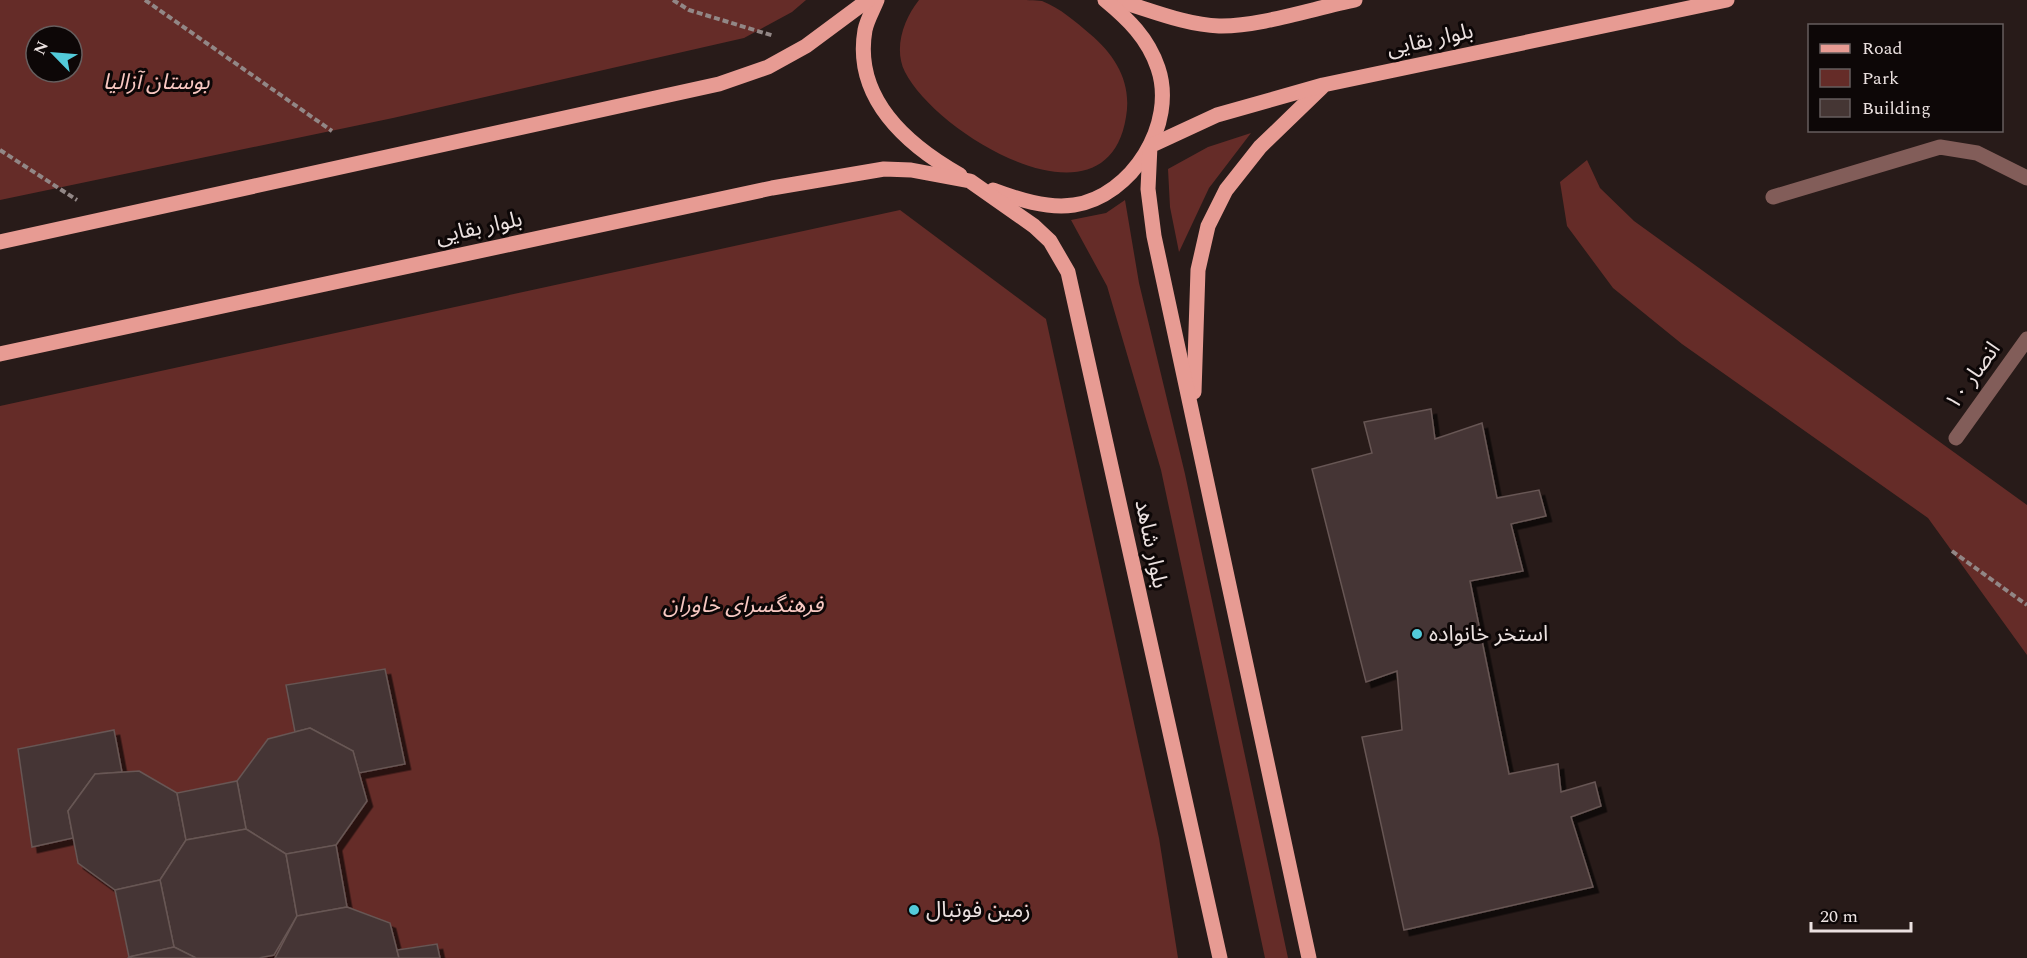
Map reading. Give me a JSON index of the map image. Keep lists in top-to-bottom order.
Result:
{
  "streets": {
    "main road": ["بلوار بقایی", "بلوار شاهد"],
    "street": ["انصار ۱۰"]
  },
  "crossings": [
    ["بلوار بقایی", "بلوار شاهد"]
  ],
  "parks": ["بوستان آزالیا", "فرهنگسرای خاوران"],
  "places": ["استخر خانواده", "زمین فوتبال"],
  "legend": ["Road", "Park", "Building"],
  "scale_bar": "20 m",
  "north": "top left"
}
